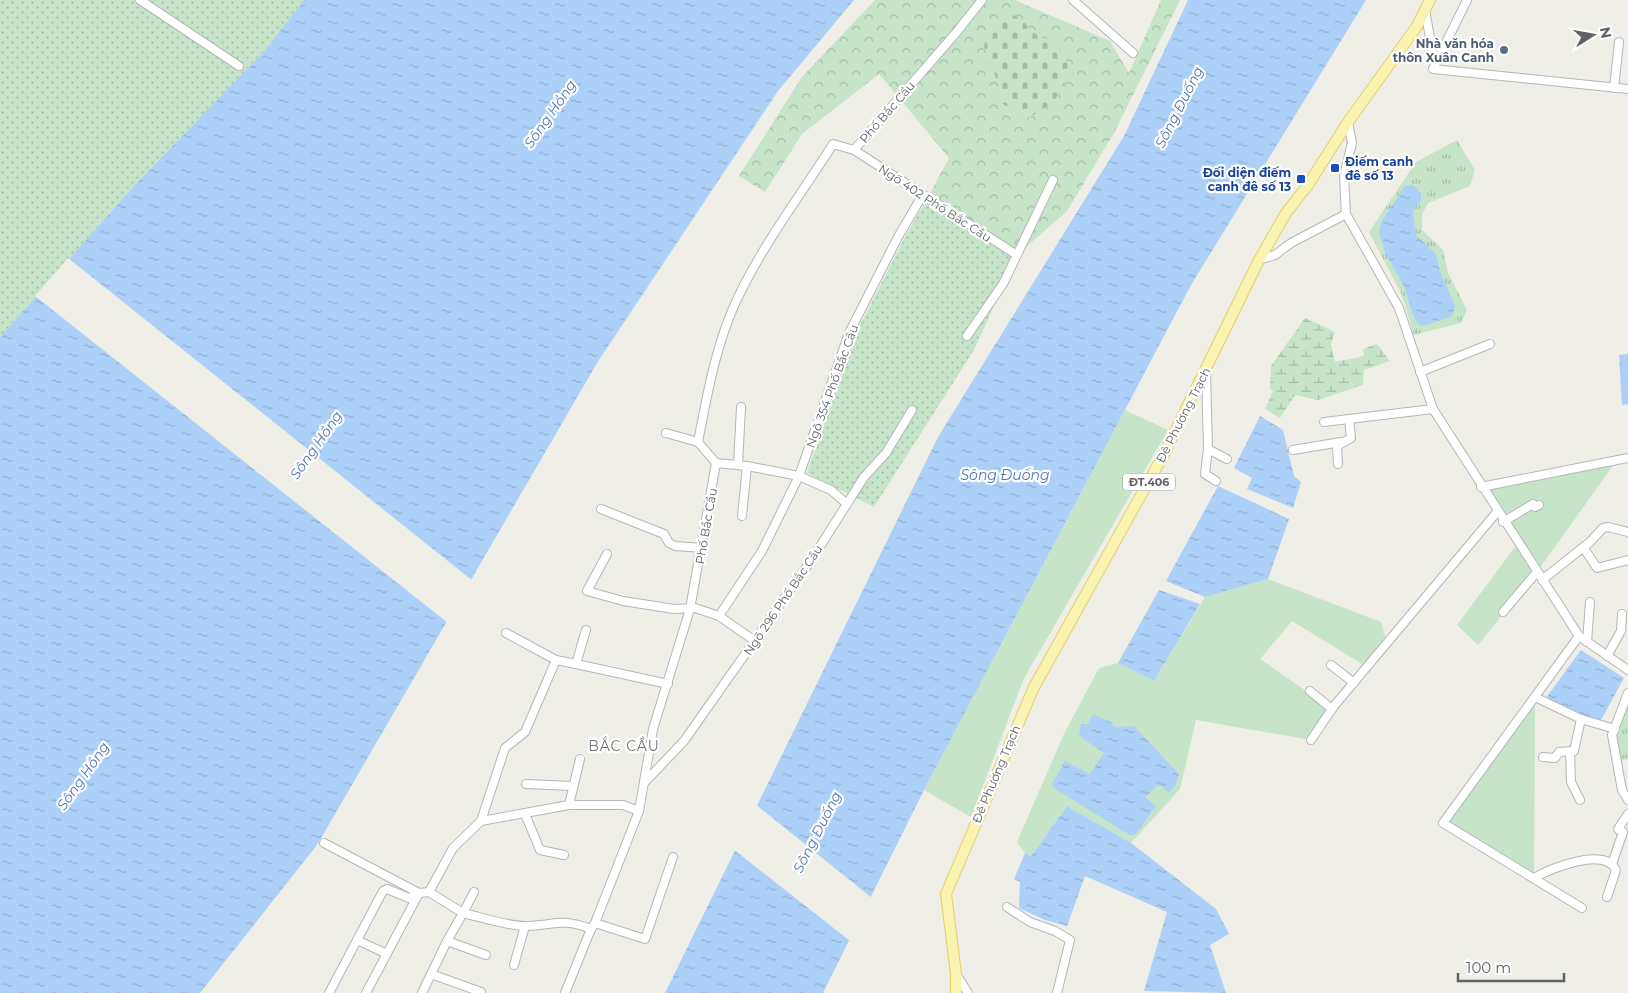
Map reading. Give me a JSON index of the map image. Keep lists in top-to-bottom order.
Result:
{
  "streets": {
    "main road": ["Đê Phương Trạch", "ĐT.406"],
    "street": [
      "Phố Bắc Cầu",
      "Ngõ 402 Phố Bắc Cầu",
      "Ngõ 354 Phố Bắc Cầu",
      "Ngõ 296 Phố Bắc Cầu"
    ]
  },
  "crossings": [
    ["Phố Bắc Cầu", "Ngõ 402 Phố Bắc Cầu"],
    ["Phố Bắc Cầu", "Ngõ 296 Phố Bắc Cầu"],
    ["Ngõ 402 Phố Bắc Cầu", "Ngõ 354 Phố Bắc Cầu"]
  ],
  "districts": ["BẮC CẦU"],
  "water": ["Sông Đuống", "Sông Hồng"],
  "places": {
    "other": ["Nhà văn hóa thôn Xuân Canh"],
    "transit": ["Điếm canh đê số 13", "Đối diện điếm canh đê số 13"]
  },
  "scale_bar": "100 m",
  "north": "right"
}
